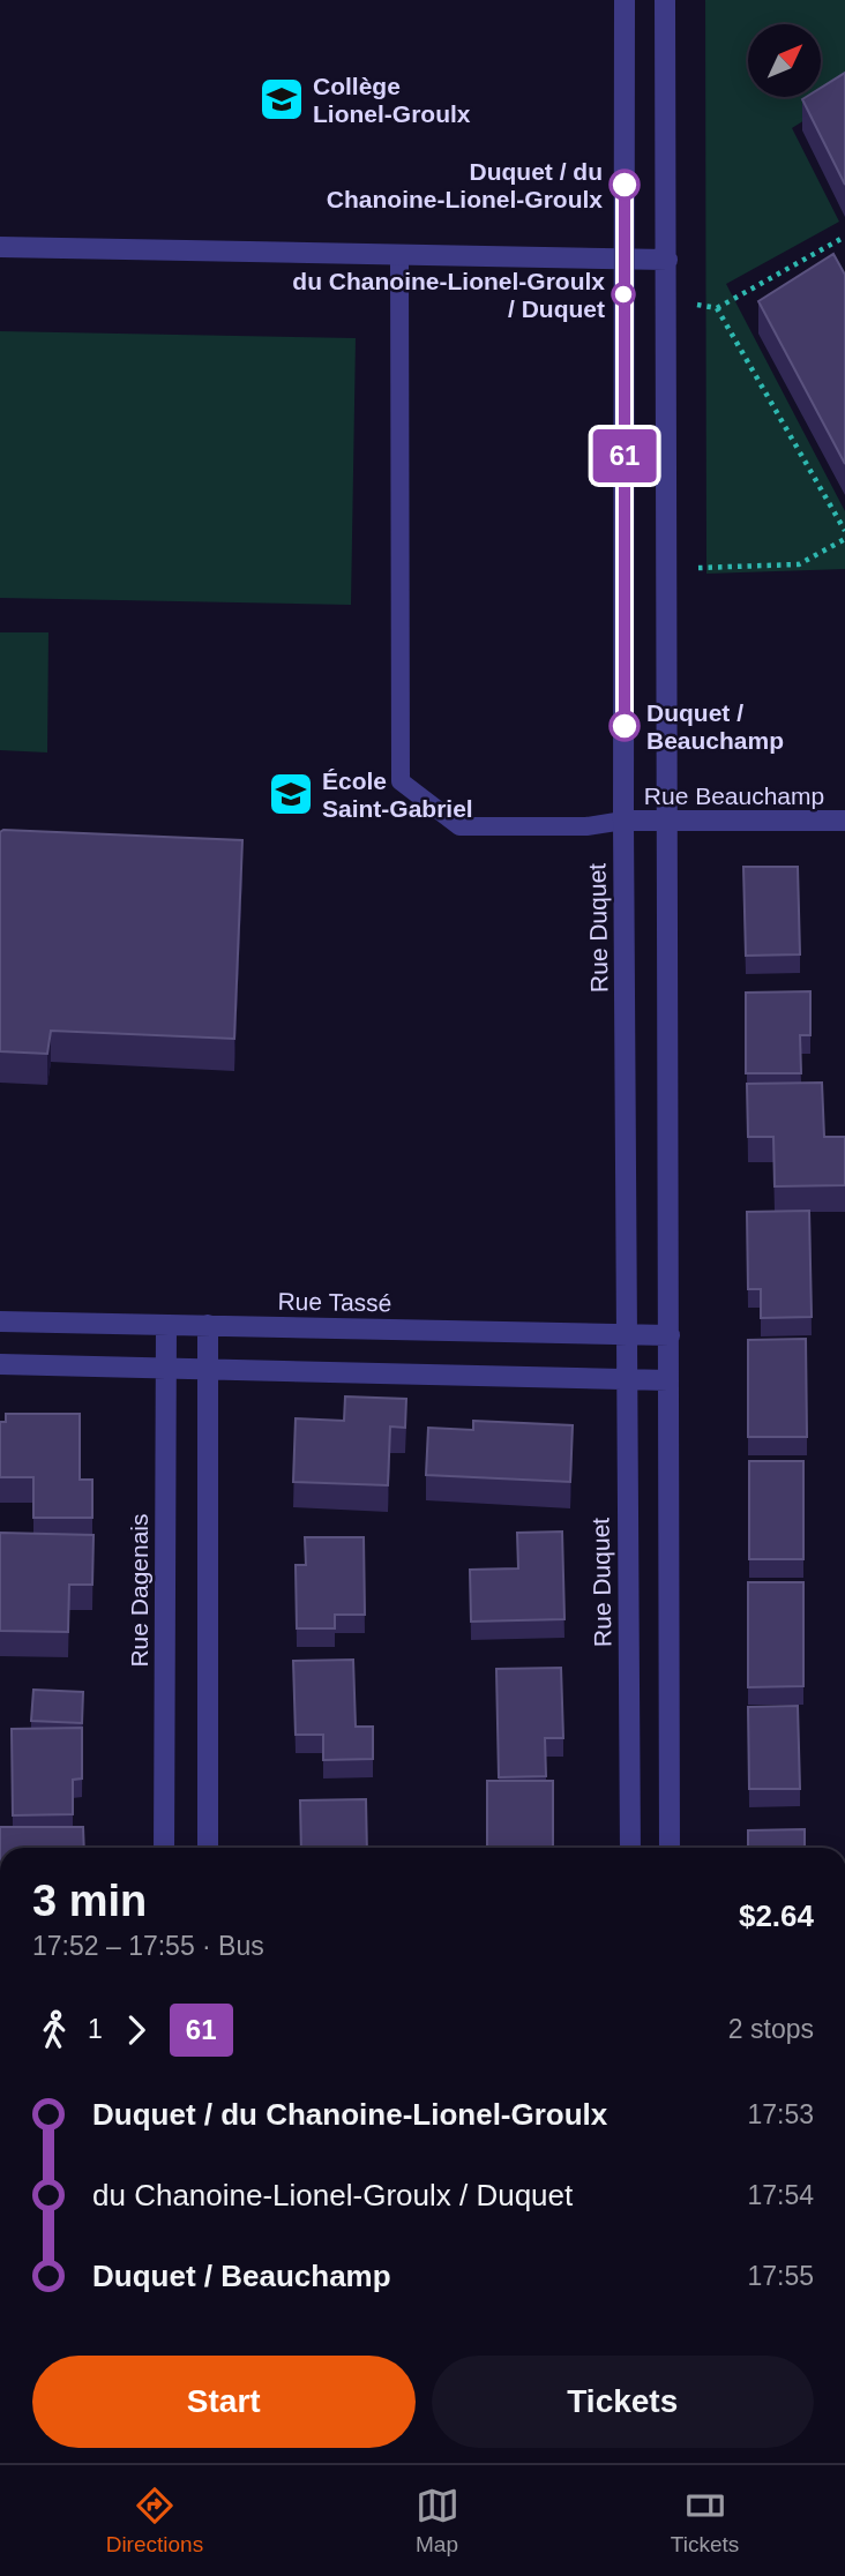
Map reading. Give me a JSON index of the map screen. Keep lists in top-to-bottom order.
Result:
{
  "streets": {
    "street": [
      "Rue Beauchamp",
      "Rue Duquet",
      "Rue Tassé",
      "Rue Dagenais"
    ]
  },
  "crossings": [
    ["Rue Beauchamp", "Rue Duquet"],
    ["Rue Duquet", "Rue Tassé"],
    ["Rue Tassé", "Rue Dagenais"]
  ],
  "places": {
    "school or university": ["Collège Lionel-Groulx", "École Saint-Gabriel"],
    "other": ["Duquet / du Chanoine-Lionel-Groulx", "du Chanoine-Lionel-Groulx / Duquet", "Duquet / Beauchamp"]
  },
  "lines": ["bus line 61"],
  "north": "top right",
  "page": {
    "on_map": "61",
    "heading": ["3 min", "17:52 – 17:55 · Bus", "$2.64"],
    "legs": ["1", "61", "2 stops"],
    "list": [
      {
        "name": "Duquet / du Chanoine-Lionel-Groulx",
        "value": "17:53"
      },
      {
        "name": "du Chanoine-Lionel-Groulx / Duquet",
        "value": "17:54"
      },
      {
        "name": "Duquet / Beauchamp",
        "value": "17:55"
      }
    ],
    "buttons": ["Start", "Tickets"],
    "tabs": ["Directions", "Map", "Tickets"]
  }
}
